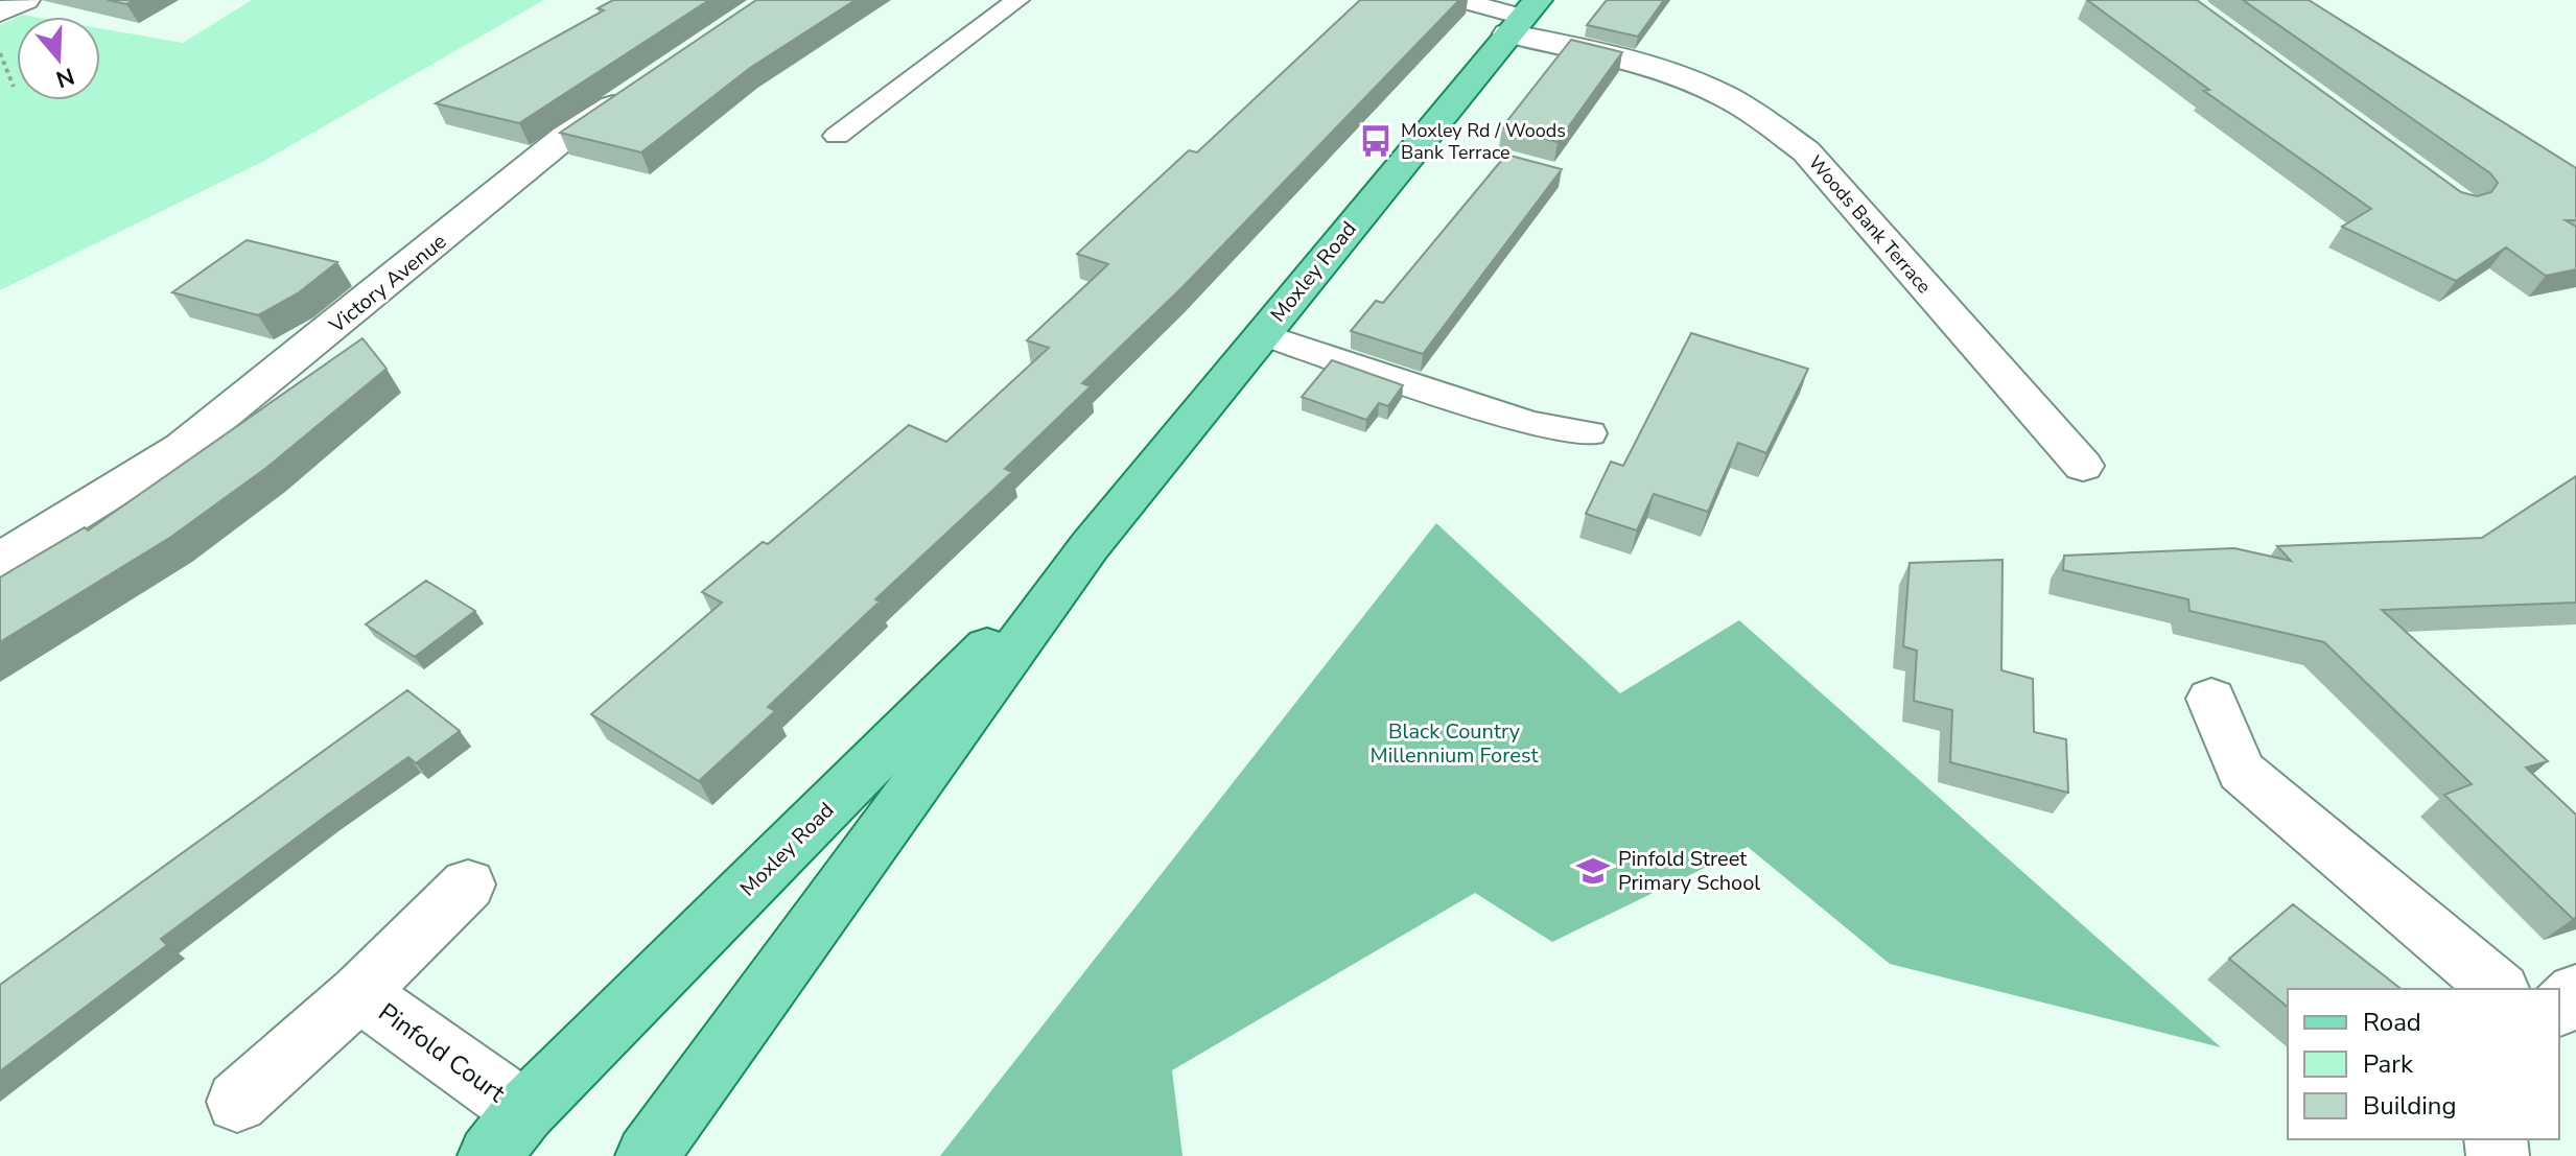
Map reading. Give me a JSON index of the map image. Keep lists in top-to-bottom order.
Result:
{
  "streets": {
    "main road": ["Moxley Road"],
    "street": ["Woods Bank Terrace", "Victory Avenue", "Pinfold Court"]
  },
  "crossings": [
    ["Woods Bank Terrace", "Moxley Road"],
    ["Moxley Road", "Pinfold Court"]
  ],
  "parks": ["Black Country Millennium Forest"],
  "places": {
    "bus stop": ["Moxley Rd / Woods Bank Terrace"],
    "school or university": ["Pinfold Street Primary School"]
  },
  "legend": ["Road", "Park", "Building"],
  "north": "bottom"
}
